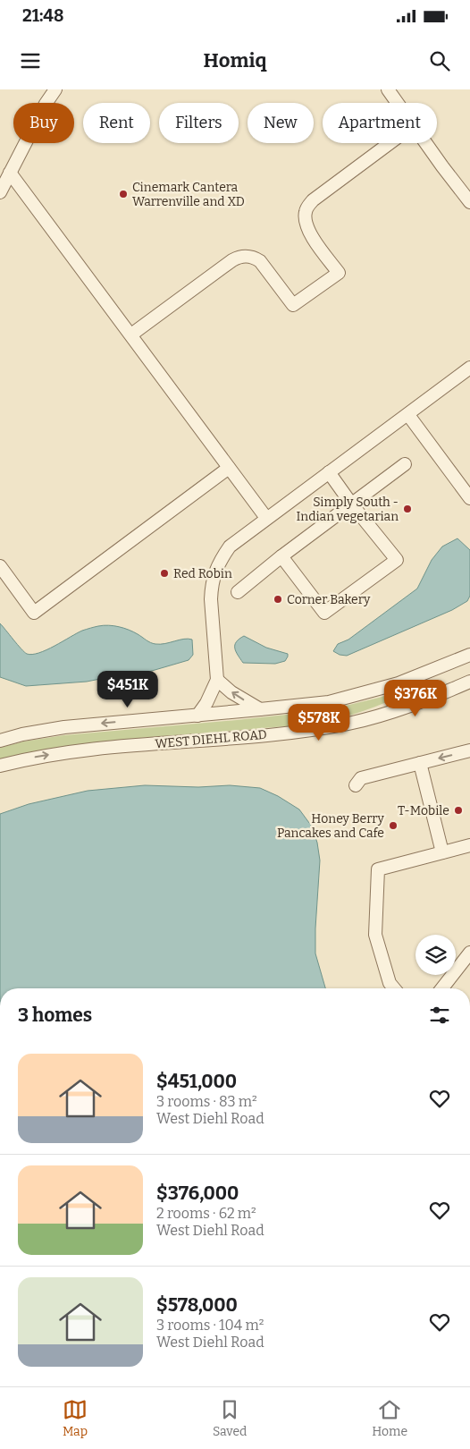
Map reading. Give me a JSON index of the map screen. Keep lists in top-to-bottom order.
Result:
{
  "streets": {
    "street": ["WEST DIEHL ROAD"]
  },
  "places": [
    "Cinemark Cantera Warrenville and XD",
    "Simply South - Indian vegetarian",
    "Red Robin",
    "Corner Bakery",
    "T-Mobile",
    "Honey Berry Pancakes and Cafe"
  ],
  "page": {
    "status": "21:48",
    "header": "Homiq",
    "chip": [
      "Buy",
      "Rent",
      "Filters",
      "New",
      "Apartment"
    ],
    "price": ["$451K", "$376K", "$578K"],
    "heading": "3 homes",
    "list": [
      {
        "name": "$451,000",
        "note": "3 rooms · 83 m² · West Diehl Road"
      },
      {
        "name": "$376,000",
        "note": "2 rooms · 62 m² · West Diehl Road"
      },
      {
        "name": "$578,000",
        "note": "3 rooms · 104 m² · West Diehl Road"
      }
    ],
    "tabs": ["Map", "Saved", "Home"]
  }
}
